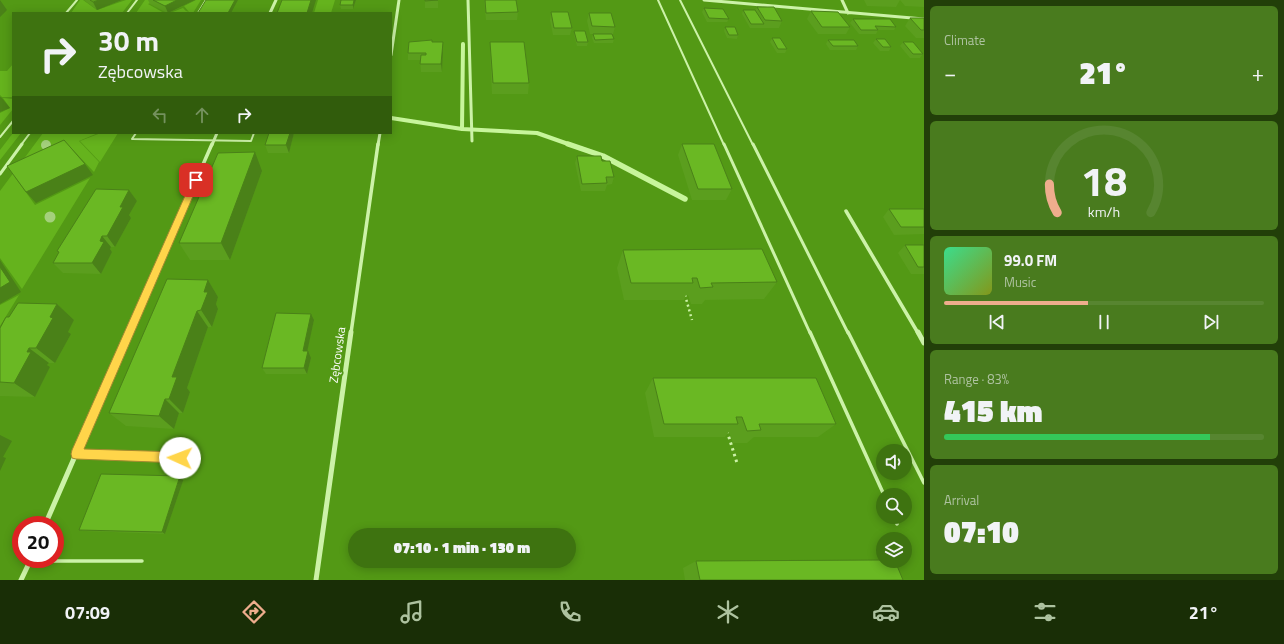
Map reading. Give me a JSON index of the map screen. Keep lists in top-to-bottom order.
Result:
{
  "streets": {
    "street": ["Zębcowska"]
  },
  "page": {
    "tile": [
      "Climate",
      ["Range · 83%", "415 km"],
      ["Arrival", "07:10"]
    ],
    "turn": ["30 m", "Zębcowska"],
    "heat": ["−", "21°", "+"],
    "song": ["99.0 FM", "Music"],
    "limit": "20",
    "trip": "07:10 · 1 min · 130 m",
    "tabs": ["07:09", "21°"],
    "gauge": ["18", "km/h"]
  }
}
